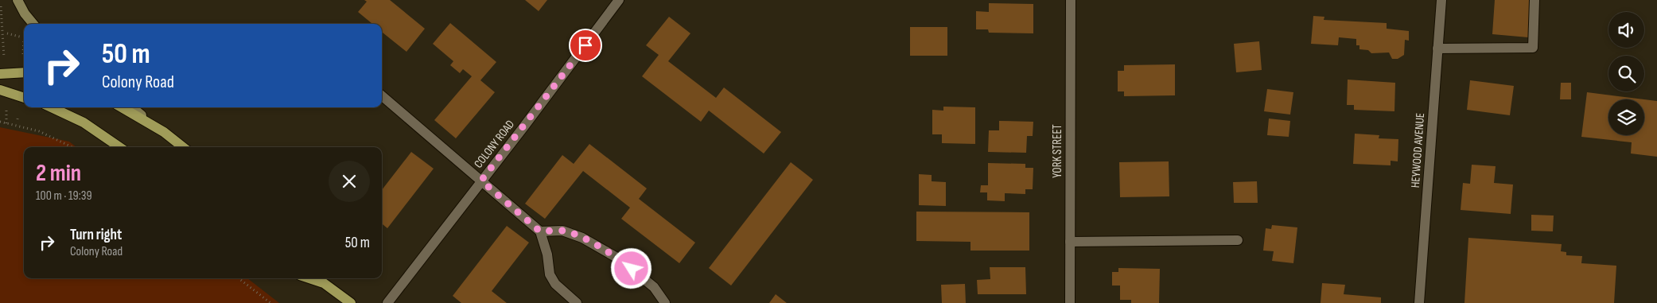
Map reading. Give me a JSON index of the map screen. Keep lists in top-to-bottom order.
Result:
{
  "streets": {
    "street": ["COLONY ROAD", "HEYWOOD AVENUE", "YORK STREET"]
  },
  "page": {
    "turn": ["50 m", "Colony Road"],
    "heading": ["2 min", "100 m · 19:39"],
    "list": [
      {
        "name": "Turn right",
        "note": "Colony Road",
        "value": "50 m"
      }
    ]
  }
}
